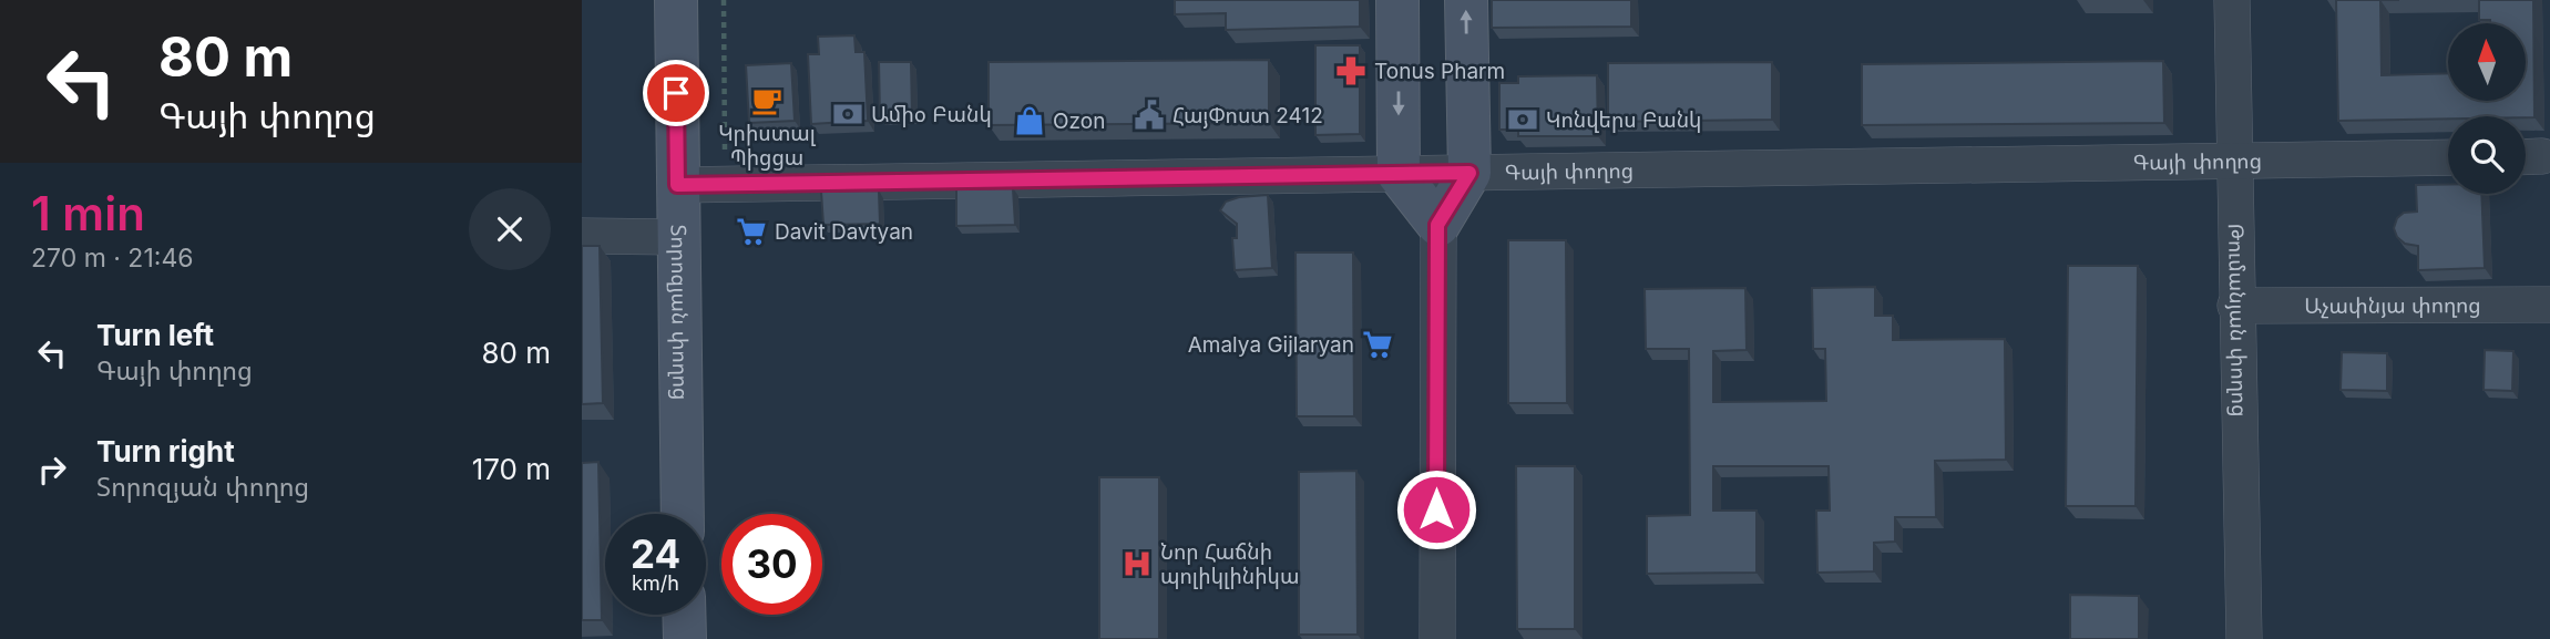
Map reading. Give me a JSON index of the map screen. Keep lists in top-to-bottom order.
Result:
{
  "streets": {
    "street": [
      "Գայի փողոց",
      "Աչափնյա փողոց",
      "Տորոզյան փողոց",
      "Թումանյան փողոց"
    ]
  },
  "crossings": [
    ["Գայի փողոց", "Տորոզյան փողոց"],
    ["Գայի փողոց", "Թումանյան փողոց"],
    ["Աչափնյա փողոց", "Թումանյան փողոց"]
  ],
  "places": {
    "pharmacy": ["Tonus Pharm"],
    "cafe": ["Կրիստալ Պիցցա"],
    "bank": ["Ամիօ Բանկ", "Կոնվերս Բանկ"],
    "public building": ["ՀայՓոստ 2412"],
    "shop": ["Ozon"],
    "supermarket": ["Davit Davtyan", "Amalya Gijlaryan"],
    "hospital": ["Նոր Հաճնի պոլիկլինիկա"]
  },
  "north": "top",
  "page": {
    "turn": ["80 m", "Գայի փողոց"],
    "heading": ["1 min", "270 m · 21:46"],
    "list": [
      {
        "name": "Turn left",
        "note": "Գայի փողոց",
        "value": "80 m"
      },
      {
        "name": "Turn right",
        "note": "Տորոզյան փողոց",
        "value": "170 m"
      }
    ],
    "speed": "24 km/h",
    "limit": "30"
  }
}
